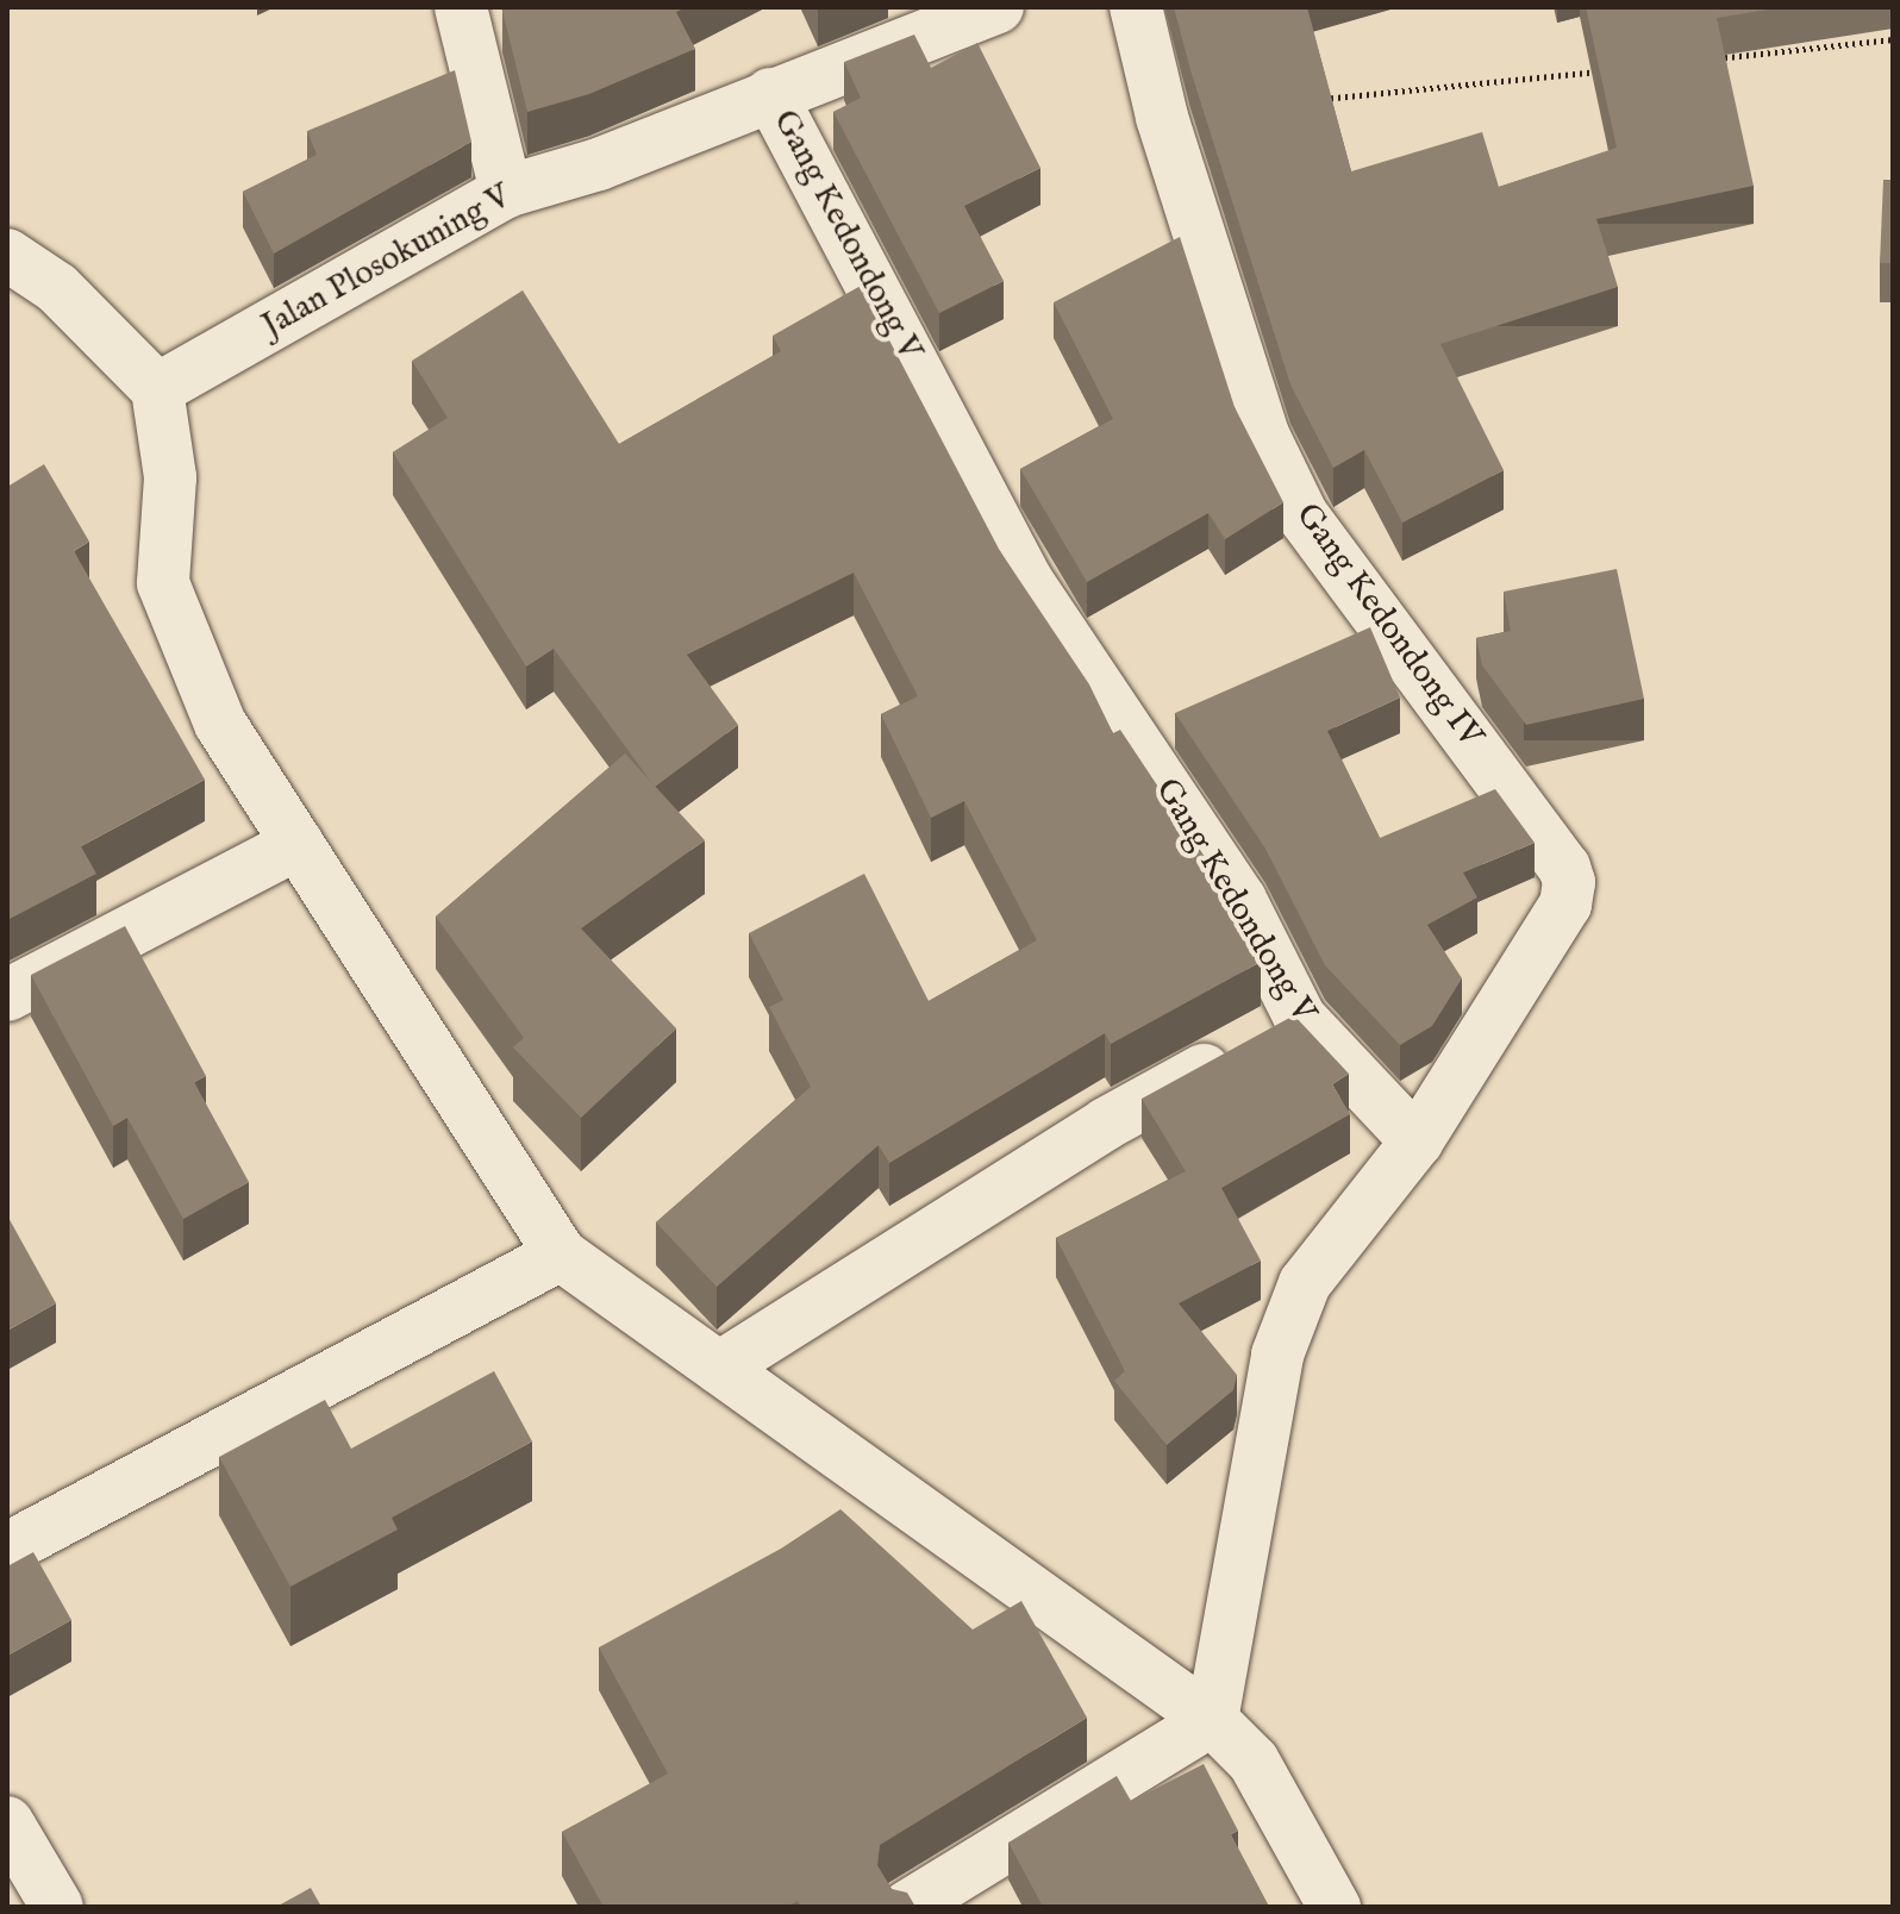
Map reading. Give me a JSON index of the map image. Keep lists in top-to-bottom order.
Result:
{
  "streets": {
    "street": ["Gang Kedondong V", "Jalan Plosokuning V", "Gang Kedondong IV"]
  },
  "crossings": [
    ["Gang Kedondong V", "Jalan Plosokuning V"],
    ["Gang Kedondong V", "Gang Kedondong IV"]
  ]
}
